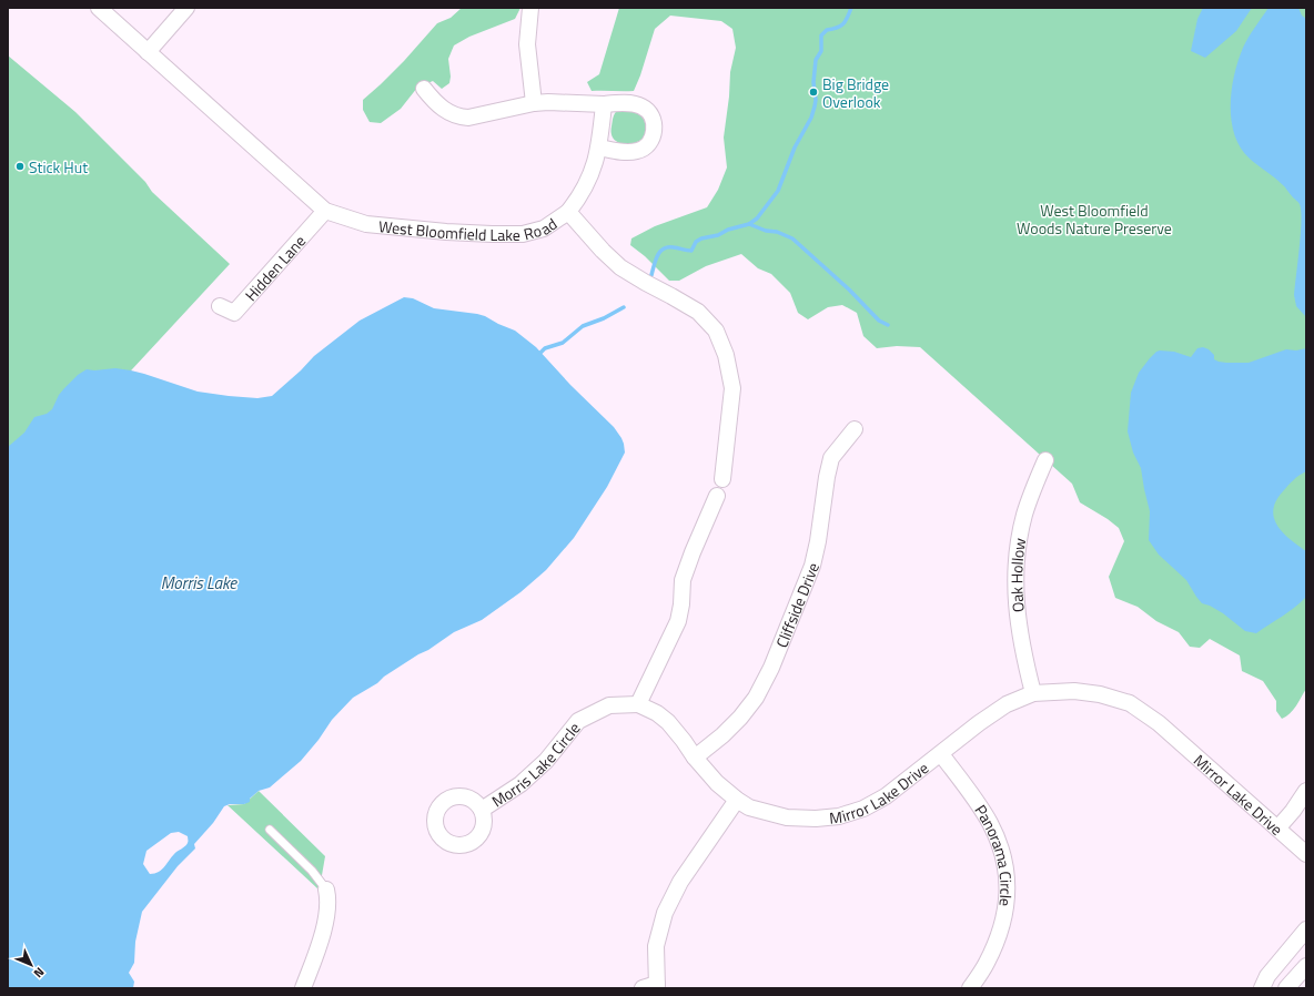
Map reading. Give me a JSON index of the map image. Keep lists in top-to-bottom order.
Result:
{
  "streets": {
    "street": [
      "West Bloomfield Lake Road",
      "Hidden Lane",
      "Oak Hollow",
      "Cliffside Drive",
      "Morris Lake Circle",
      "Mirror Lake Drive",
      "Panorama Circle"
    ]
  },
  "crossings": [
    ["West Bloomfield Lake Road", "Hidden Lane"],
    ["Oak Hollow", "Mirror Lake Drive"],
    ["Cliffside Drive", "Mirror Lake Drive"],
    ["Morris Lake Circle", "Mirror Lake Drive"],
    ["Mirror Lake Drive", "Panorama Circle"]
  ],
  "water": ["Morris Lake"],
  "parks": ["West Bloomfield Woods Nature Preserve"],
  "places": ["Big Bridge Overlook", "Stick Hut"],
  "north": "bottom right"
}
